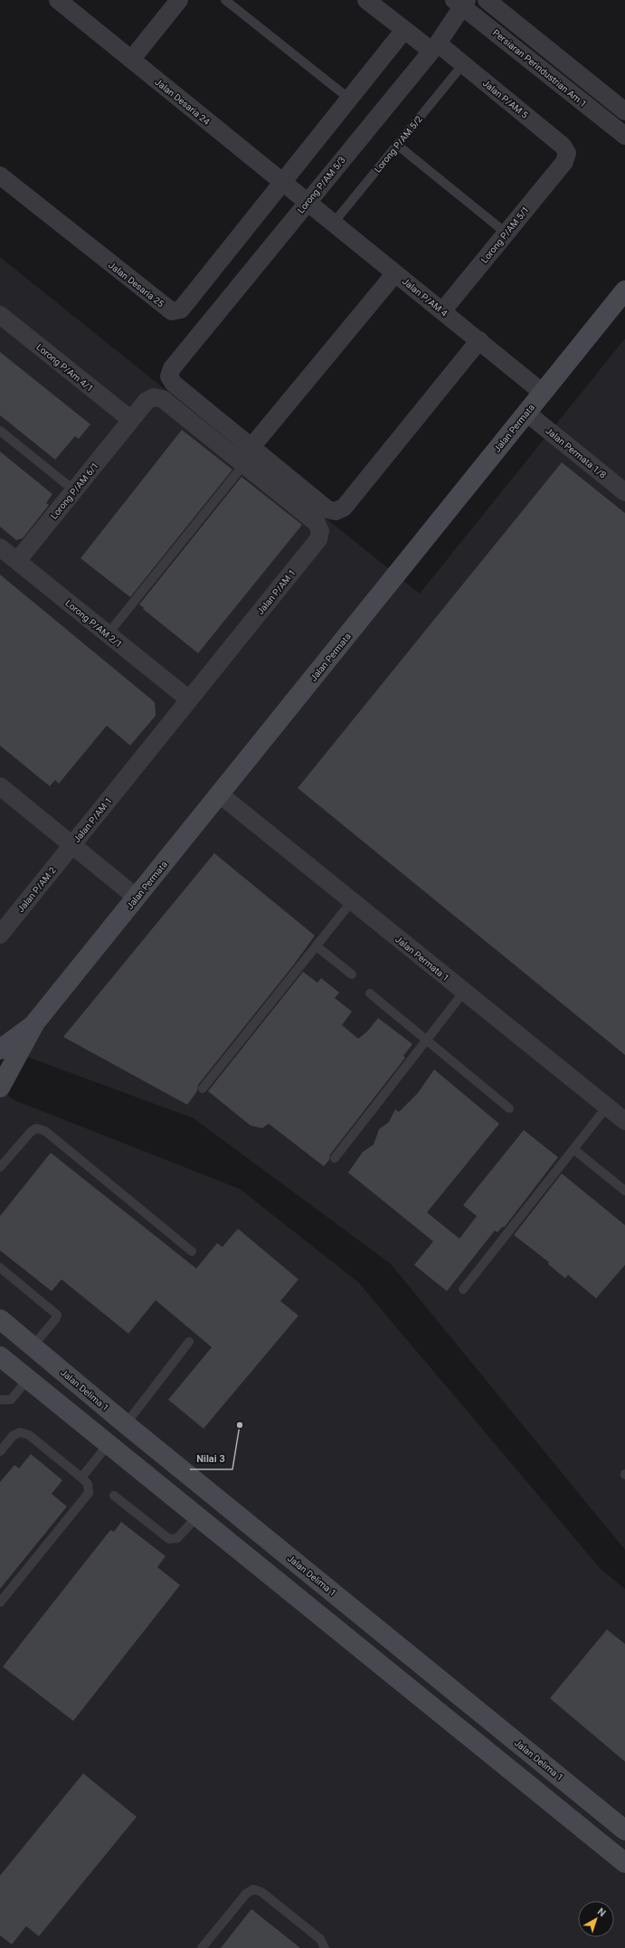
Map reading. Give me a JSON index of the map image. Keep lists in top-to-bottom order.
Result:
{
  "streets": {
    "street": [
      "Persiaran Perindustrian Am 1",
      "Jalan P/AM 5",
      "Jalan Desaria 24",
      "Lorong P/AM 5/3",
      "Lorong P/AM 5/1",
      "Jalan Desaria 25",
      "Jalan P/AM 4",
      "Lorong P/Am 4/1",
      "Jalan Permata",
      "Jalan Permata 1/8",
      "Lorong P/AM 6/1",
      "Jalan P/AM 1",
      "Lorong P/AM 2/1",
      "Jalan P/AM 2",
      "Jalan Permata 1",
      "Jalan Delima 1"
    ],
    "lane": ["Lorong P/AM 5/2"]
  },
  "crossings": [
    ["Persiaran Perindustrian Am 1", "Lorong P/AM 5/3"],
    ["Jalan P/AM 5", "Lorong P/AM 5/2"],
    ["Jalan P/AM 5", "Lorong P/AM 5/3"],
    ["Jalan P/AM 5", "Lorong P/AM 5/1"],
    ["Jalan P/AM 5", "Jalan Desaria 25"],
    ["Jalan Desaria 24", "Lorong P/AM 5/3"],
    ["Jalan Desaria 24", "Jalan Desaria 25"],
    ["Jalan Desaria 24", "Jalan P/AM 4"],
    ["Lorong P/AM 5/2", "Jalan P/AM 4"],
    ["Lorong P/AM 5/3", "Jalan P/AM 4"],
    ["Lorong P/AM 5/1", "Jalan P/AM 4"],
    ["Jalan P/AM 4", "Jalan Permata"],
    ["Lorong P/Am 4/1", "Lorong P/AM 6/1"],
    ["Lorong P/Am 4/1", "Jalan P/AM 1"],
    ["Jalan Permata", "Jalan Permata 1/8"],
    ["Jalan Permata", "Jalan Permata 1"],
    ["Lorong P/AM 6/1", "Jalan P/AM 1"],
    ["Lorong P/AM 6/1", "Lorong P/AM 2/1"],
    ["Jalan P/AM 1", "Lorong P/AM 2/1"],
    ["Jalan P/AM 1", "Jalan P/AM 2"]
  ],
  "places": ["Nilai 3"],
  "north": "top right"
}
